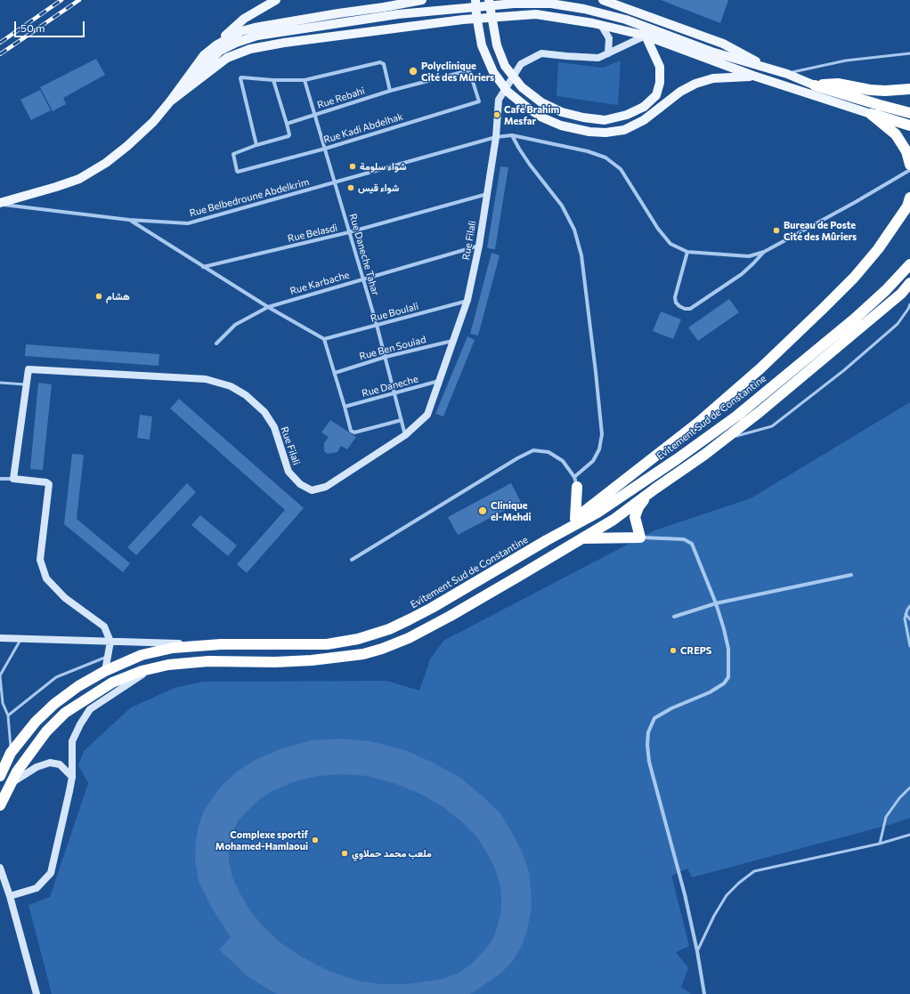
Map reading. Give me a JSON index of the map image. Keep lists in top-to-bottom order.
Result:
{
  "streets": {
    "highway": ["Evitement Sud de Constantine"],
    "street": [
      "Rue Rebahi",
      "Rue Kadi Abdelhak",
      "Rue Belbedroune Abdelkrim",
      "Rue Belasdi",
      "Rue Filali",
      "Rue Daneche Tahar",
      "Rue Karbache",
      "Rue Boulali",
      "Rue Ben Souiad",
      "Rue Daneche"
    ]
  },
  "crossings": [
    ["Rue Rebahi", "Rue Kadi Abdelhak"],
    ["Rue Rebahi", "Rue Daneche Tahar"],
    ["Rue Kadi Abdelhak", "Rue Daneche Tahar"],
    ["Rue Belbedroune Abdelkrim", "Rue Filali"],
    ["Rue Belbedroune Abdelkrim", "Rue Daneche Tahar"],
    ["Rue Belasdi", "Rue Filali"],
    ["Rue Belasdi", "Rue Daneche Tahar"],
    ["Rue Filali", "Rue Daneche Tahar"],
    ["Rue Filali", "Rue Karbache"],
    ["Rue Filali", "Rue Boulali"],
    ["Rue Filali", "Rue Ben Souiad"],
    ["Rue Filali", "Rue Daneche"],
    ["Rue Daneche Tahar", "Rue Karbache"],
    ["Rue Daneche Tahar", "Rue Boulali"],
    ["Rue Daneche Tahar", "Rue Ben Souiad"],
    ["Rue Daneche Tahar", "Rue Daneche"]
  ],
  "places": [
    "Polyclinique Cité des Mûriers",
    "Café Brahim Mesfar",
    "شواء سلومة",
    "شواء قيس",
    "Bureau de Poste Cité des Mûriers",
    "هشام",
    "Clinique el-Mehdi",
    "CREPS",
    "Complexe sportif Mohamed-Hamlaoui",
    "ملعب محمد حملاوي"
  ],
  "scale_bar": "50 m"
}
